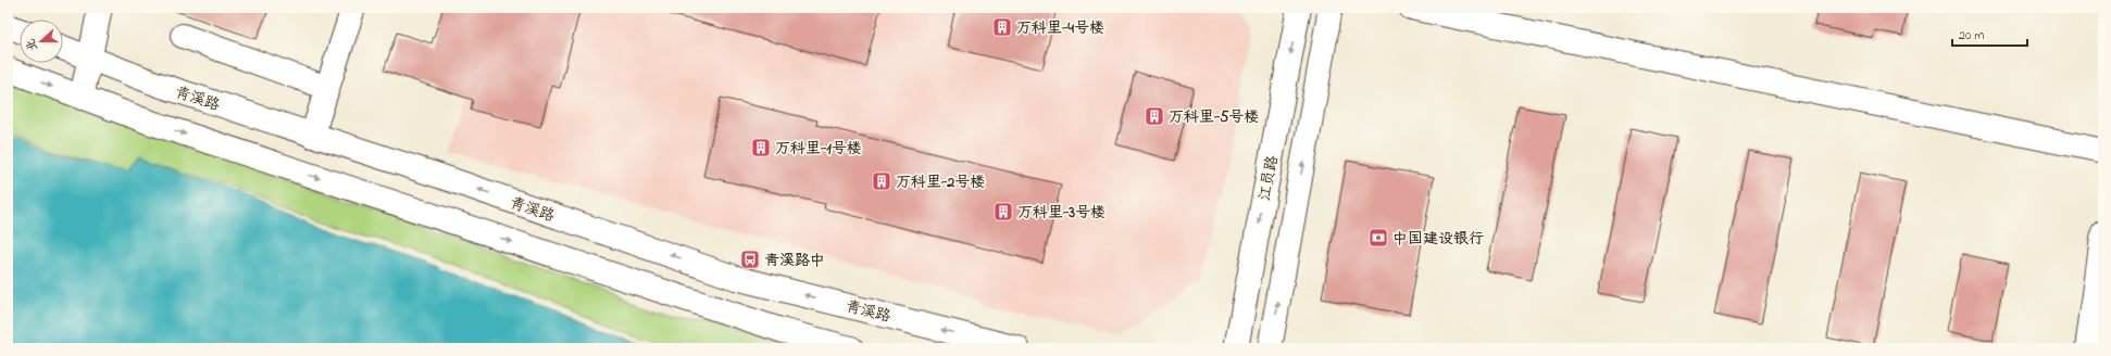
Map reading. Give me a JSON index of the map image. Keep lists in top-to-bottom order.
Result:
{
  "streets": {
    "main road": ["青溪路", "江员路"]
  },
  "places": {
    "building": [
      "万科里-4号楼",
      "万科里-5号楼",
      "万科里-1号楼",
      "万科里-2号楼",
      "万科里-3号楼"
    ],
    "bank": ["中国建设银行"],
    "bus stop": ["青溪路中"]
  },
  "scale_bar": "20 m",
  "north": "left"
}
